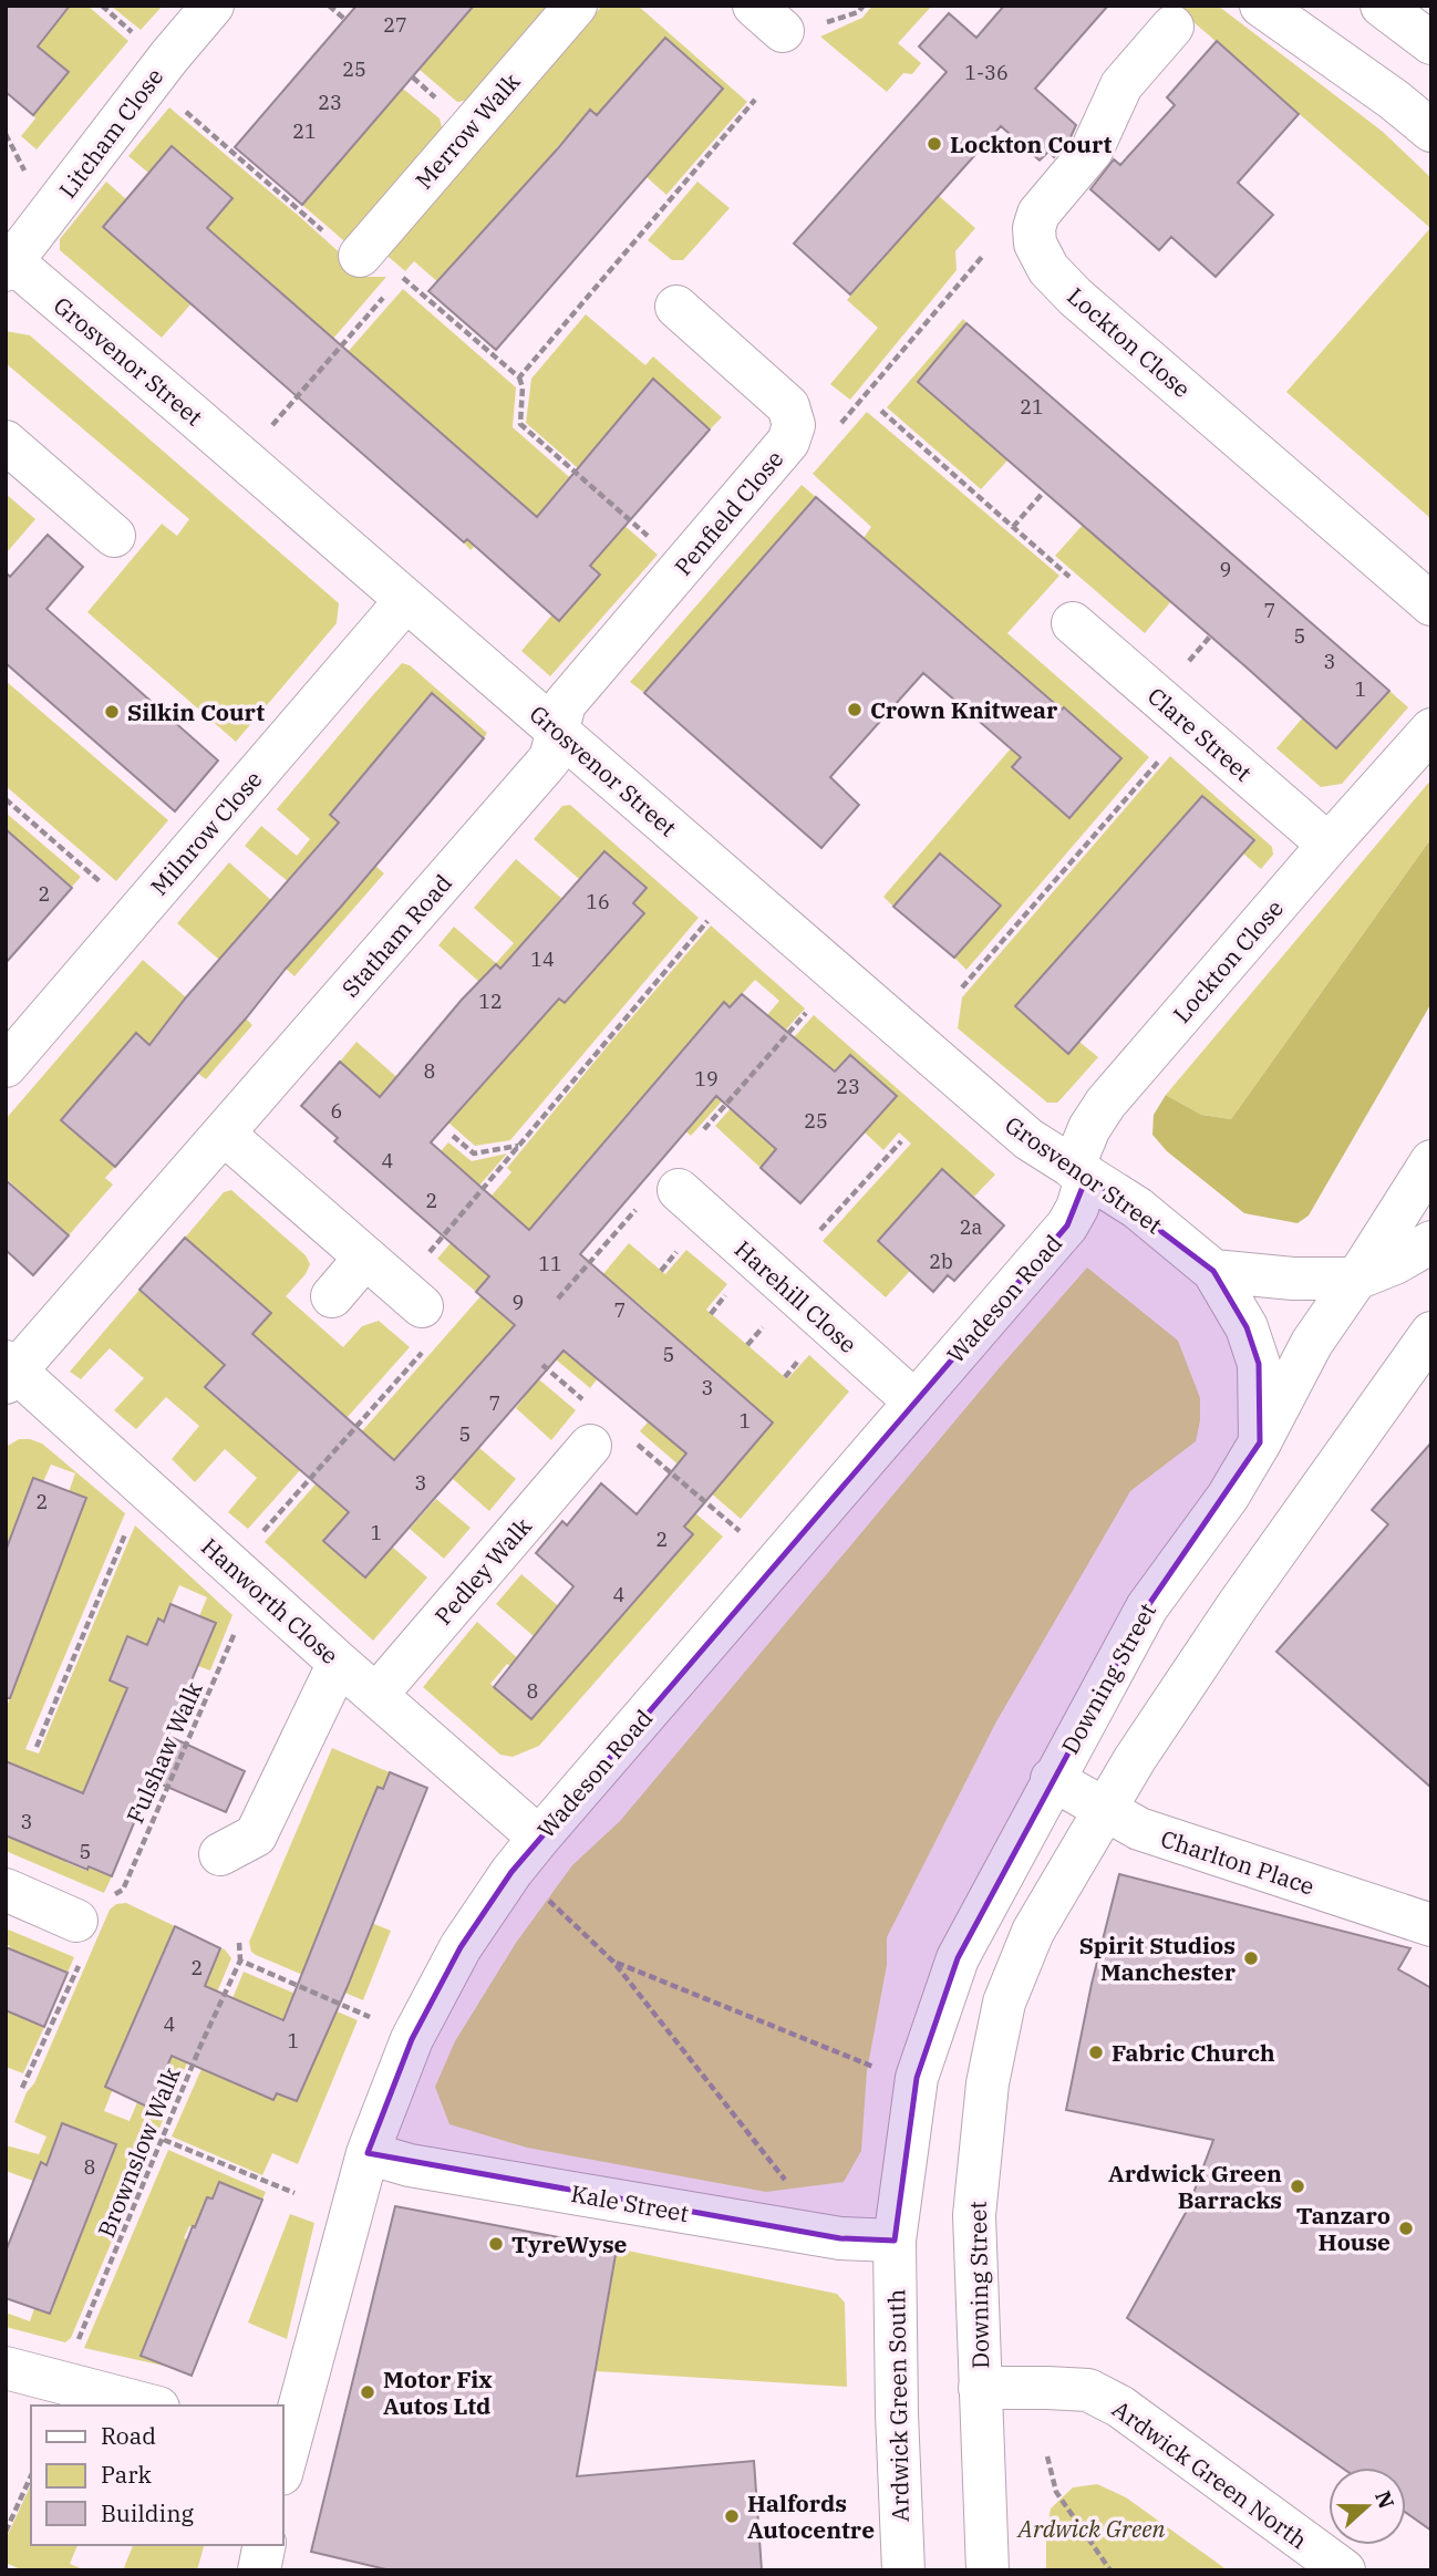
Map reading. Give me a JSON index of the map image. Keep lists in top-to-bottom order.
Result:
{
  "streets": {
    "main road": [
      "Merrow Walk",
      "Litcham Close",
      "Lockton Close",
      "Grosvenor Street",
      "Penfield Close",
      "Clare Street",
      "Milnrow Close",
      "Statham Road",
      "Harehill Close",
      "Wadeson Road",
      "Pedley Walk",
      "Hanworth Close",
      "Downing Street",
      "Charlton Place",
      "Kale Street",
      "Ardwick Green South",
      "Ardwick Green North"
    ],
    "path": ["Fulshaw Walk", "Brownslow Walk"]
  },
  "crossings": [
    ["Litcham Close", "Grosvenor Street"],
    ["Lockton Close", "Grosvenor Street"],
    ["Lockton Close", "Clare Street"],
    ["Lockton Close", "Wadeson Road"],
    ["Grosvenor Street", "Penfield Close"],
    ["Grosvenor Street", "Milnrow Close"],
    ["Grosvenor Street", "Statham Road"],
    ["Grosvenor Street", "Wadeson Road"],
    ["Grosvenor Street", "Downing Street"],
    ["Penfield Close", "Statham Road"],
    ["Statham Road", "Hanworth Close"],
    ["Harehill Close", "Wadeson Road"],
    ["Wadeson Road", "Hanworth Close"],
    ["Wadeson Road", "Kale Street"],
    ["Pedley Walk", "Hanworth Close"],
    ["Downing Street", "Charlton Place"],
    ["Downing Street", "Kale Street"],
    ["Downing Street", "Ardwick Green South"],
    ["Downing Street", "Ardwick Green North"],
    ["Kale Street", "Ardwick Green South"]
  ],
  "parks": ["Ardwick Green"],
  "places": [
    "Lockton Court",
    "Crown Knitwear",
    "Silkin Court",
    "Spirit Studios Manchester",
    "Fabric Church",
    "Ardwick Green Barracks",
    "Tanzaro House",
    "TyreWyse",
    "Motor Fix Autos Ltd",
    "Halfords Autocentre"
  ],
  "house_numbers": [
    "27",
    "25",
    "1-36",
    "23",
    "21",
    "21",
    "9",
    "7",
    "5",
    "3",
    "1",
    "2",
    "16",
    "14",
    "12",
    "8",
    "19",
    "23",
    "6",
    "25",
    "4",
    "2",
    "2a",
    "2b",
    "11",
    "9",
    "7",
    "5",
    "3",
    "7",
    "1",
    "5",
    "3",
    "2",
    "1",
    "2",
    "4",
    "8",
    "3",
    "5",
    "2",
    "4",
    "1",
    "8"
  ],
  "legend": ["Road", "Park", "Building"],
  "north": "right"
}
